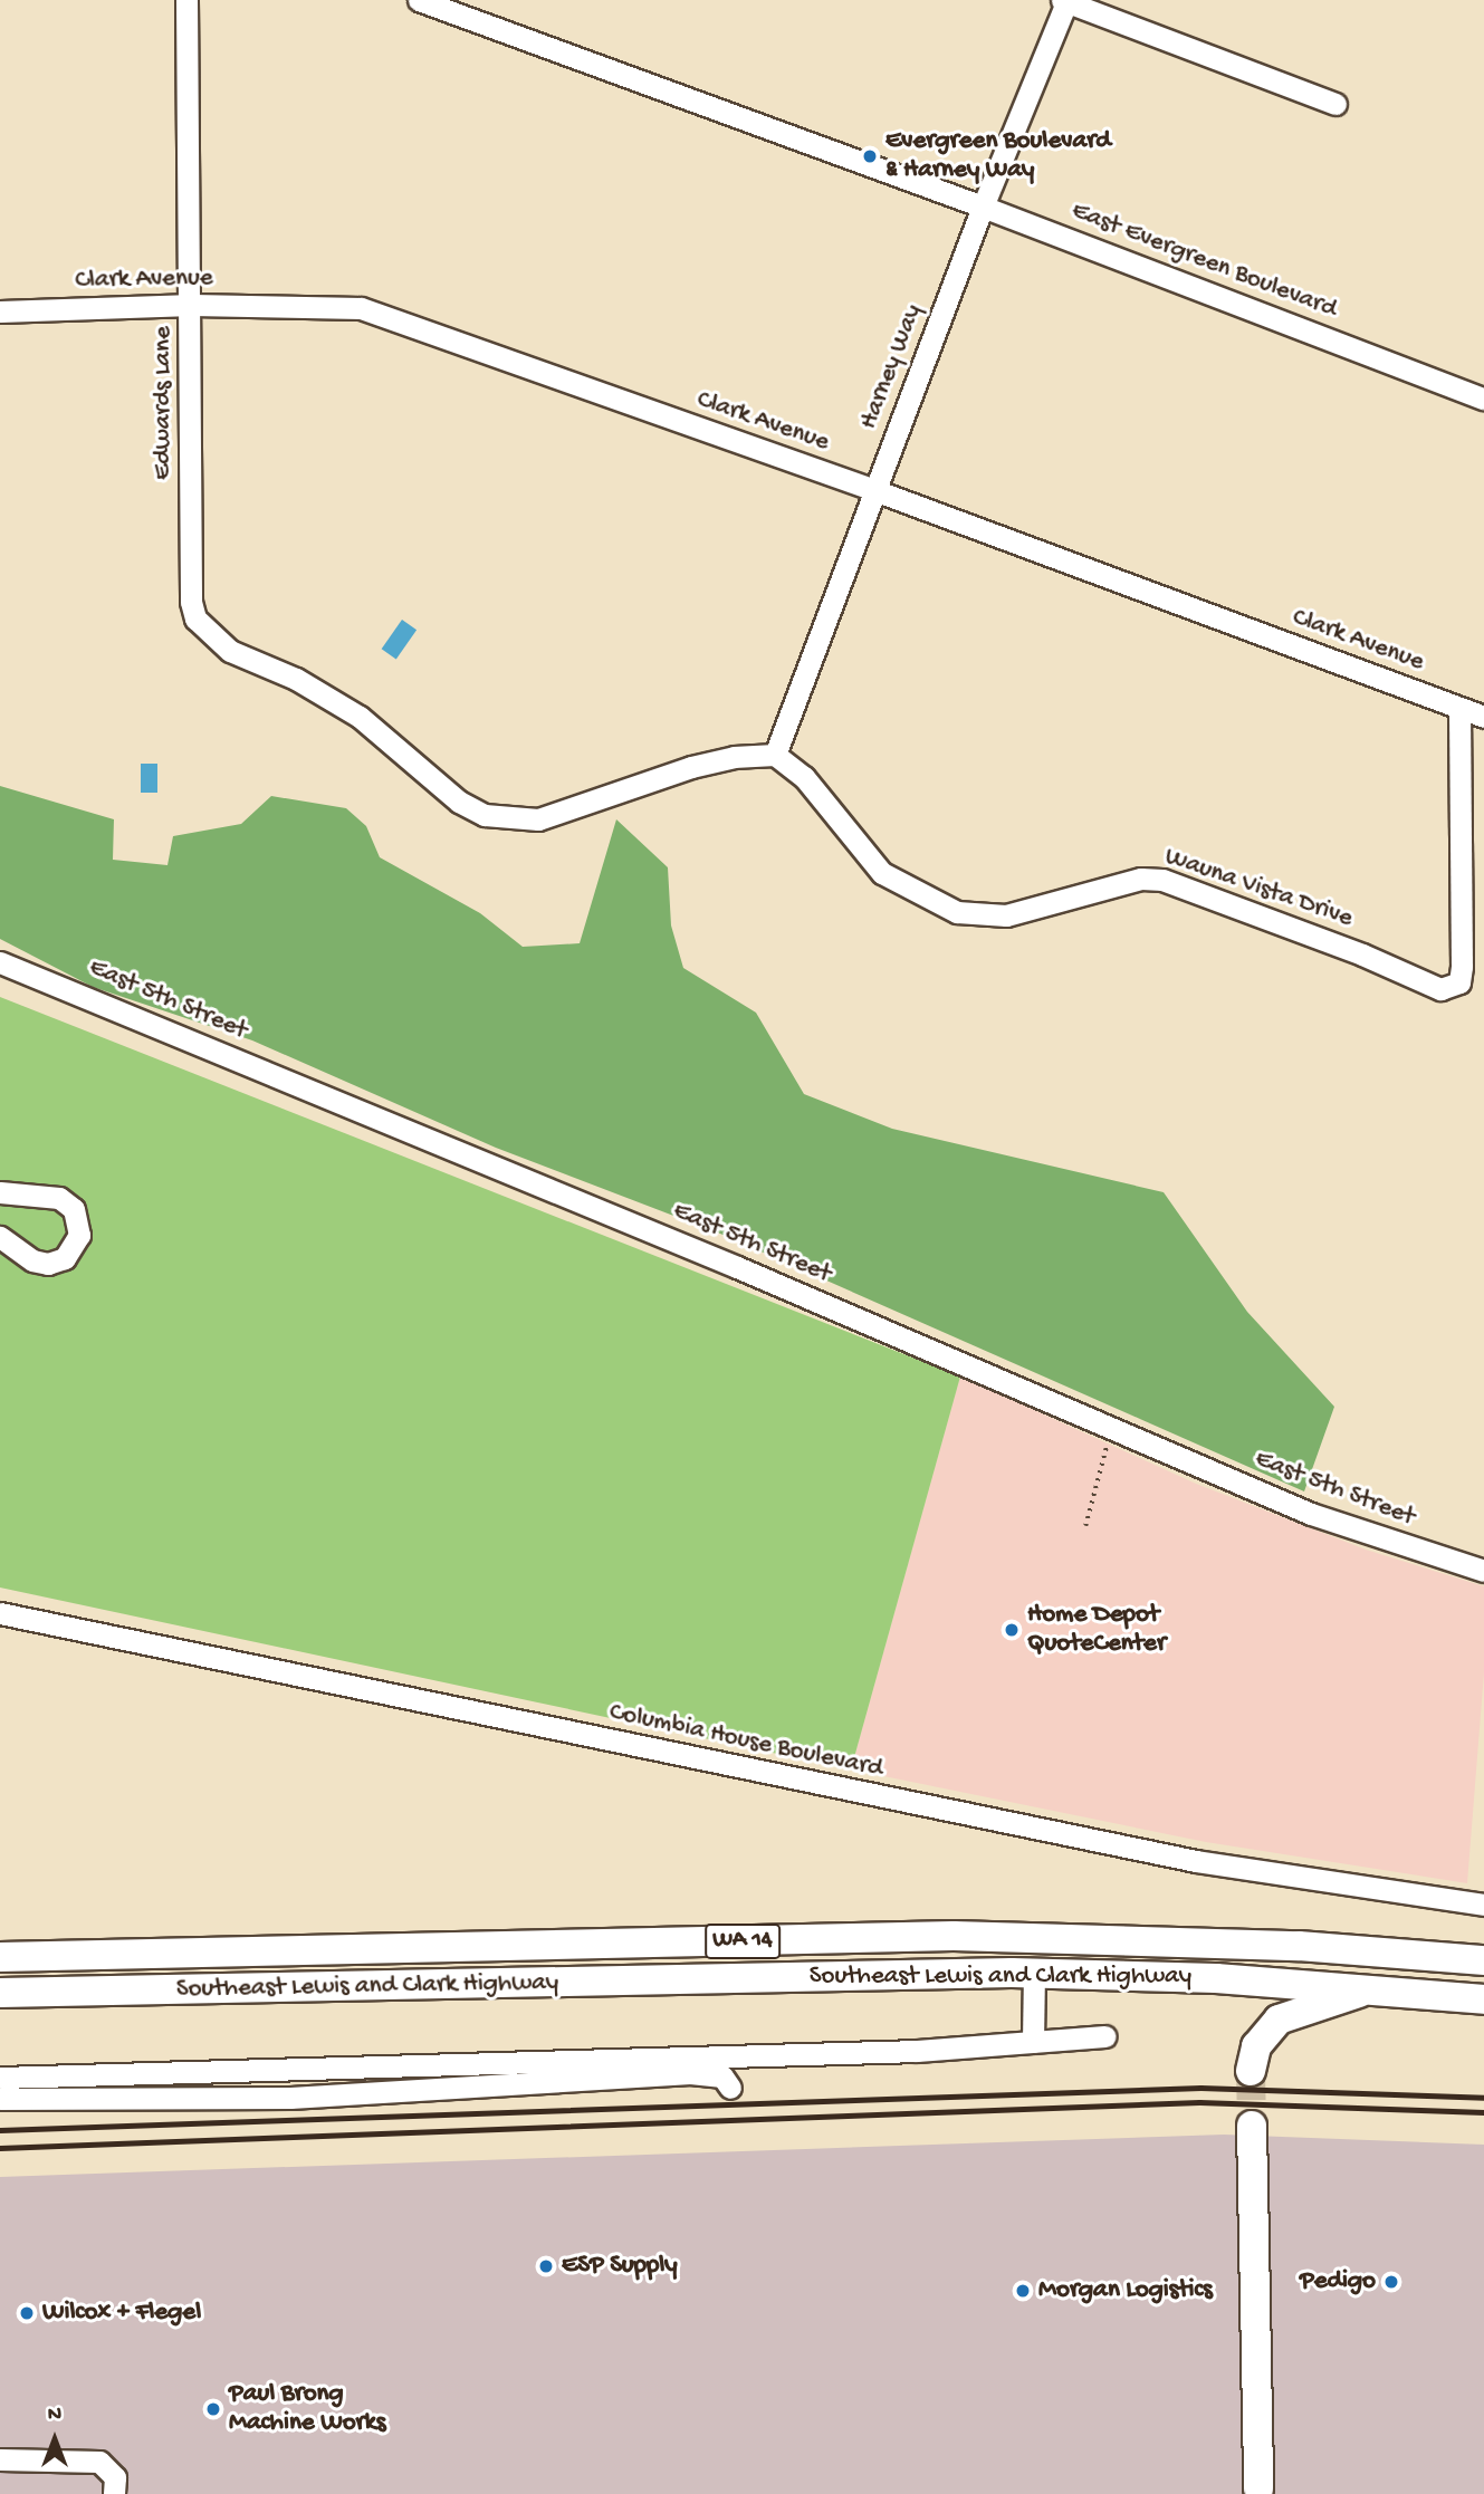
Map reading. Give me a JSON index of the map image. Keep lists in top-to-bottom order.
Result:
{
  "streets": {
    "highway": ["WA 14", "Southeast Lewis and Clark Highway"],
    "street": [
      "East Evergreen Boulevard",
      "Clark Avenue",
      "Harney Way",
      "Edwards Lane",
      "Wauna Vista Drive",
      "East 5th Street",
      "Columbia House Boulevard"
    ]
  },
  "crossings": [
    ["East Evergreen Boulevard", "Harney Way"],
    ["Clark Avenue", "Harney Way"],
    ["Clark Avenue", "Edwards Lane"],
    ["Clark Avenue", "Wauna Vista Drive"],
    ["Harney Way", "Edwards Lane"],
    ["Harney Way", "Wauna Vista Drive"],
    ["Edwards Lane", "Wauna Vista Drive"]
  ],
  "places": [
    "Evergreen Boulevard & Harney Way",
    "Home Depot QuoteCenter",
    "ESP Supply",
    "Pedigo",
    "Morgan Logistics",
    "Wilcox + Flegel",
    "Paul Brong Machine Works"
  ],
  "north": "top"
}
